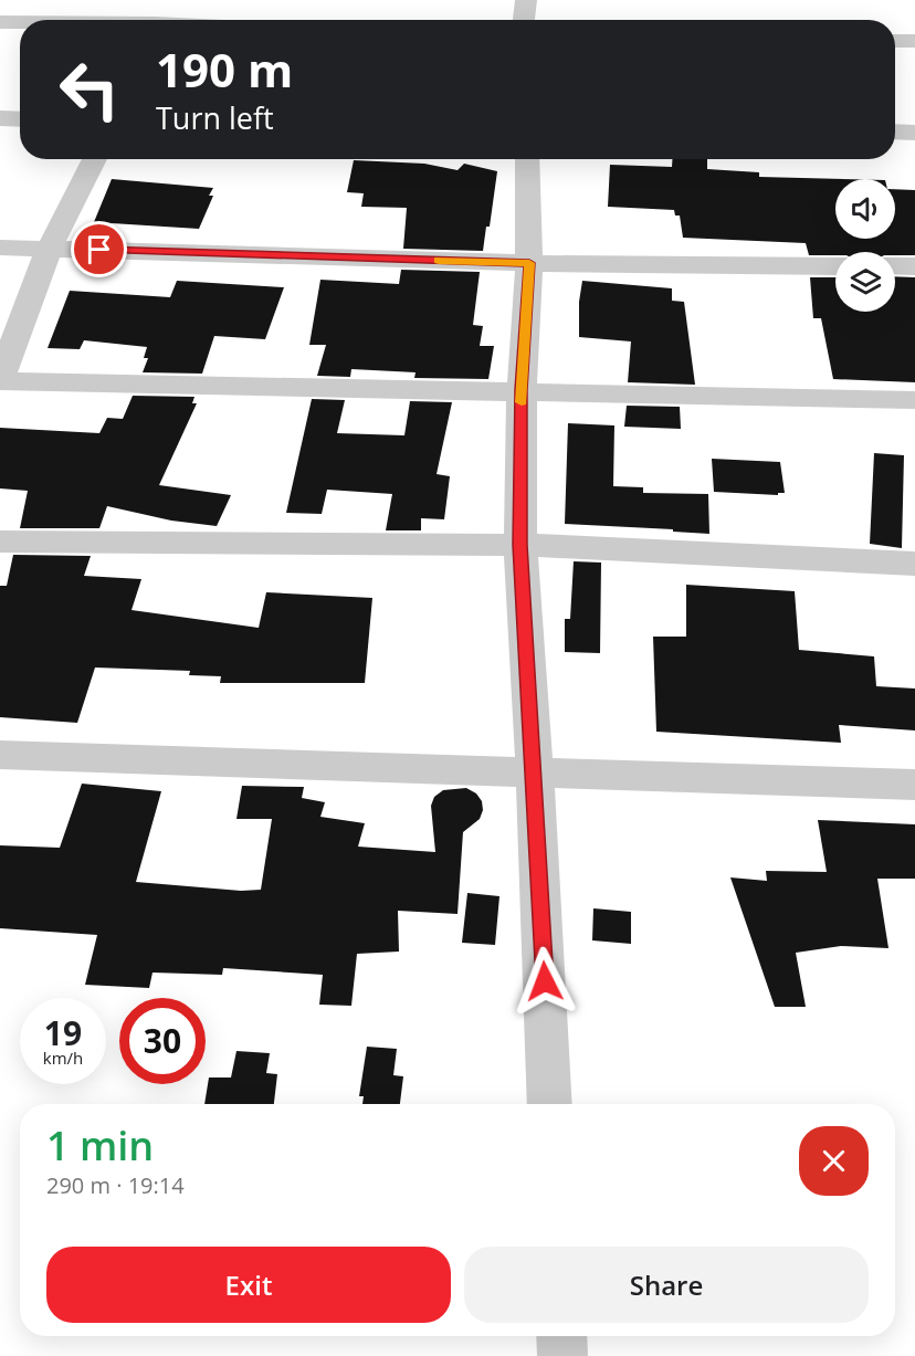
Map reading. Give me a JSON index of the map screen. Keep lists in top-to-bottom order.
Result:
{
  "page": {
    "turn": ["190 m", "Turn left"],
    "speed": "19 km/h",
    "limit": "30",
    "heading": ["1 min", "290 m · 19:14"],
    "buttons": ["Exit", "Share"]
  }
}
